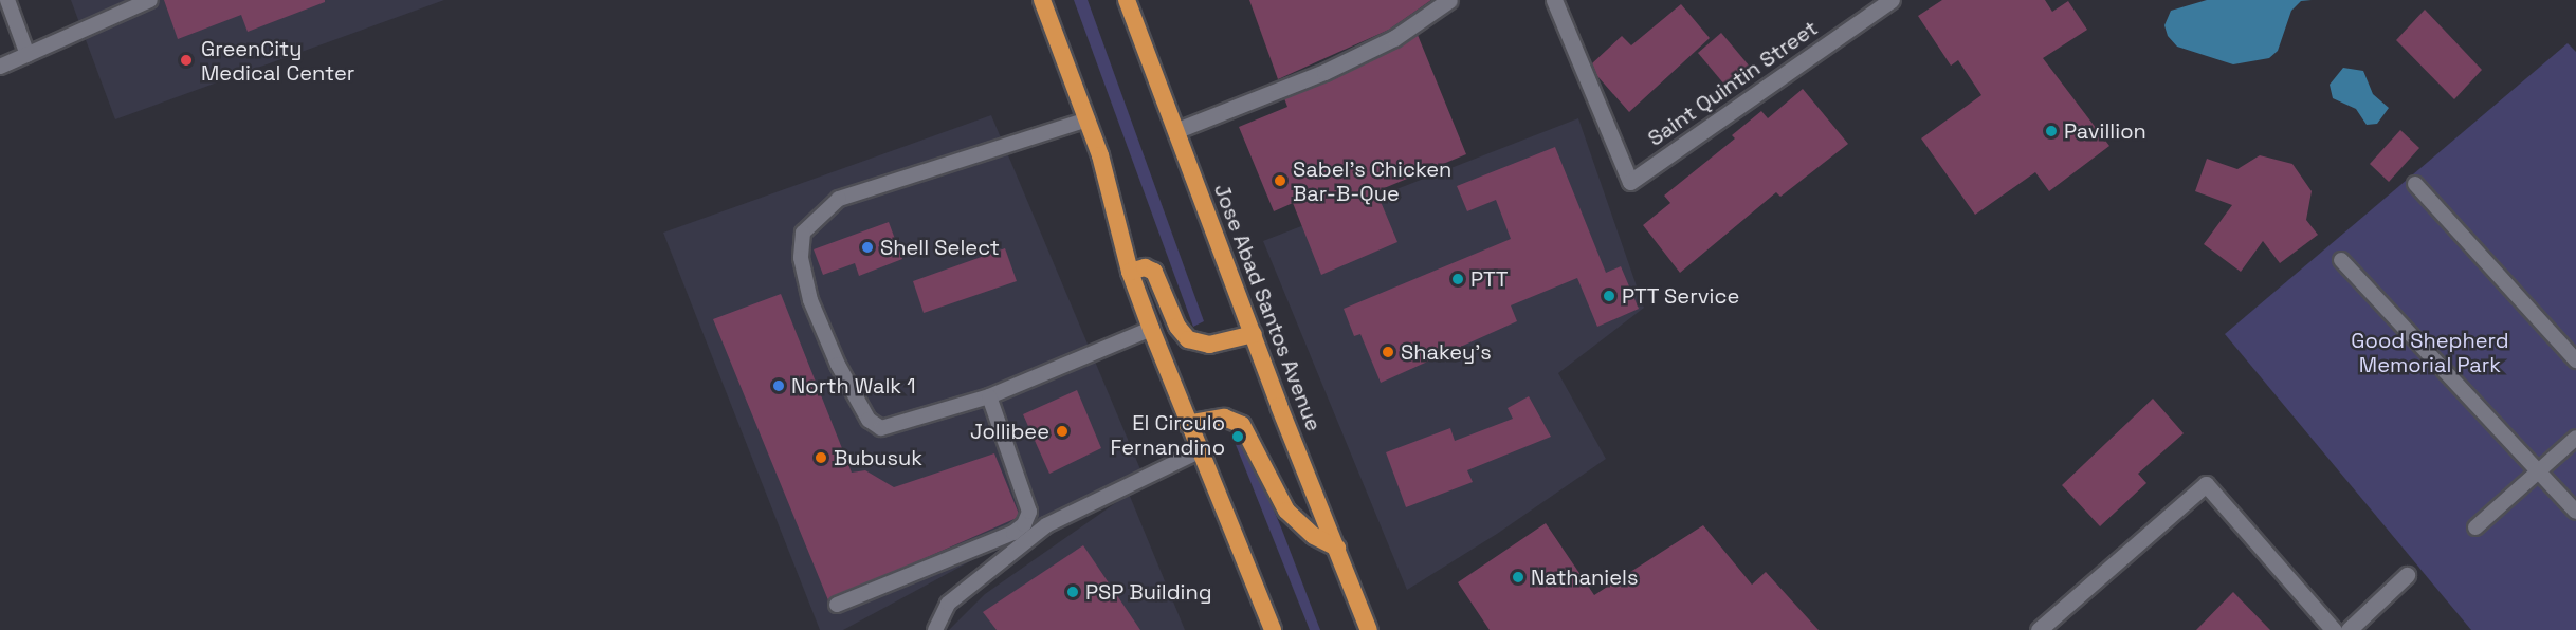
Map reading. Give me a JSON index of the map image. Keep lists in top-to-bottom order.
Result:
{
  "streets": {
    "highway": ["Jose Abad Santos Avenue"],
    "street": ["Saint Quintin Street"]
  },
  "parks": ["Good Shepherd Memorial Park"],
  "places": [
    "GreenCity Medical Center",
    "Pavillion",
    "Sabel's Chicken Bar-B-Que",
    "Shell Select",
    "PTT",
    "PTT Service",
    "Shakey's",
    "North Walk 1",
    "Jollibee",
    "El Circulo Fernandino",
    "Bubusuk",
    "Nathaniels",
    "PSP Building"
  ]
}
